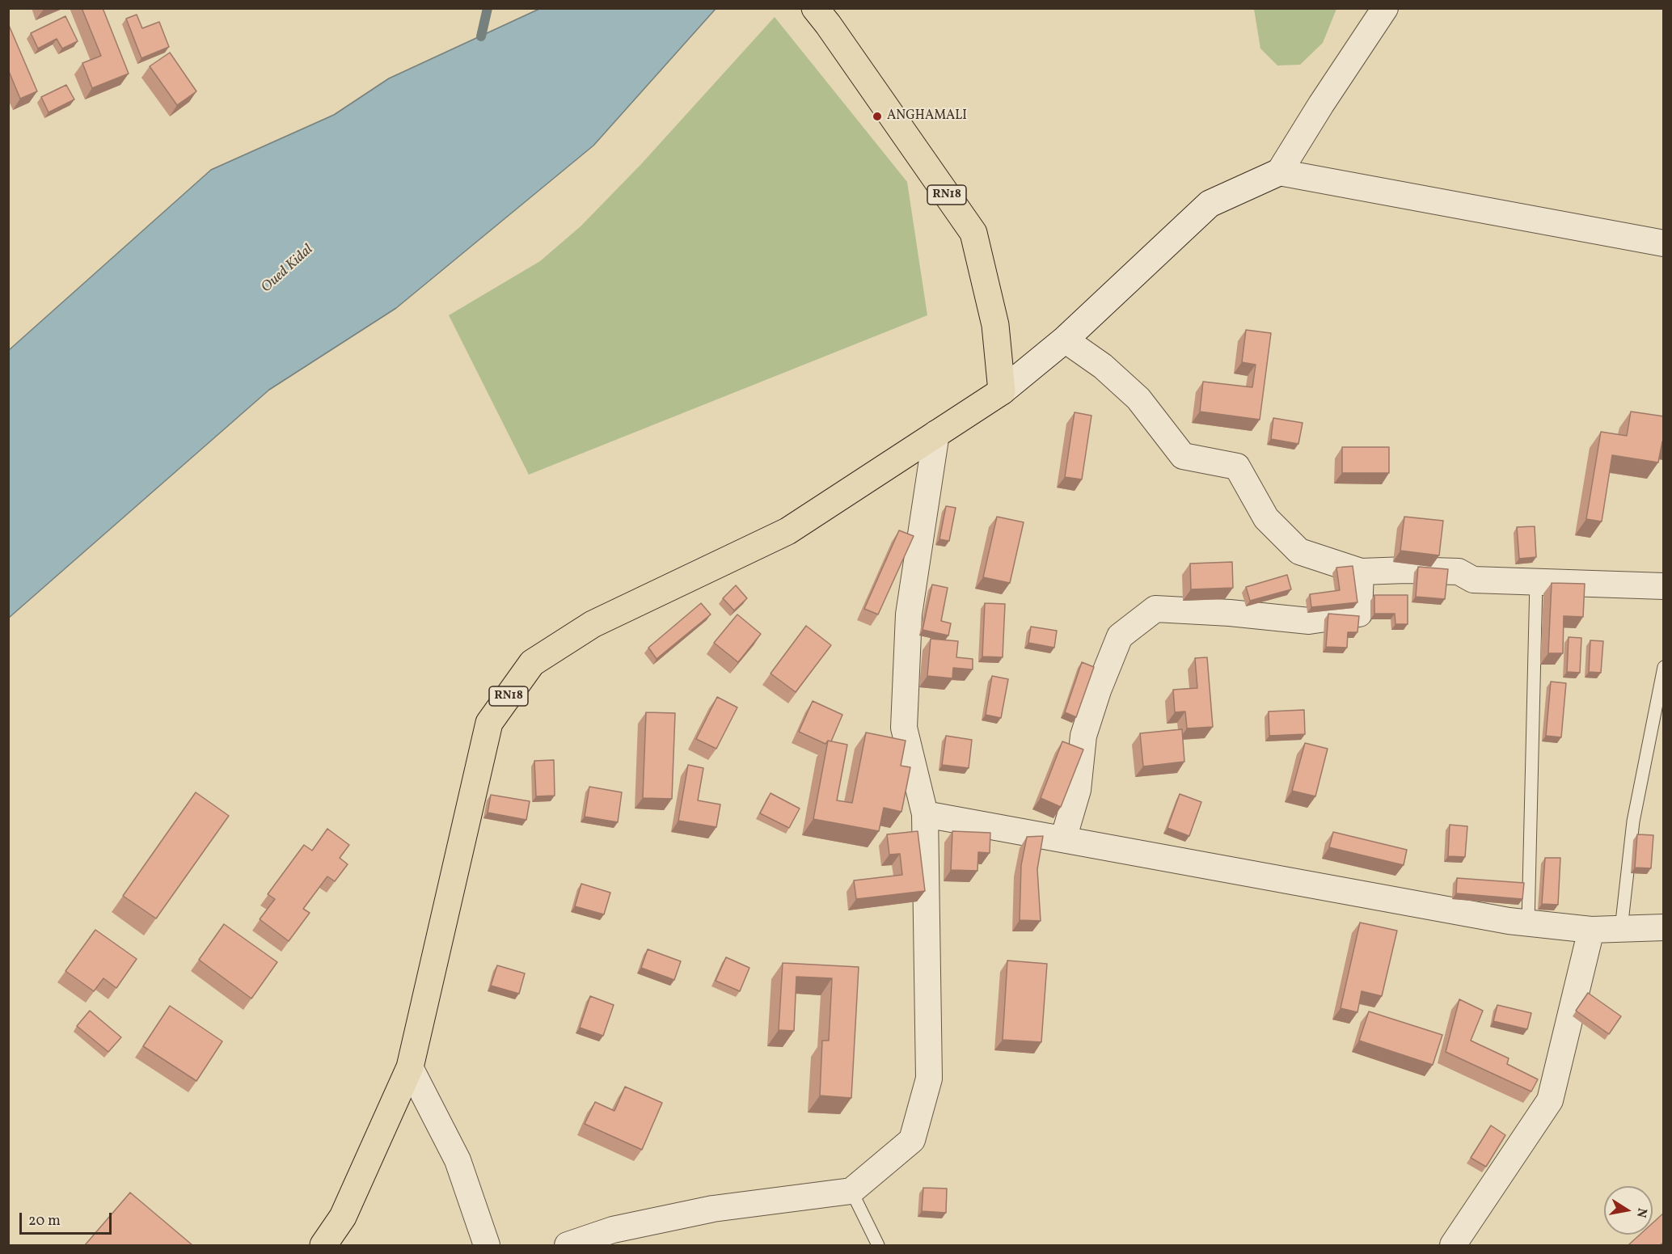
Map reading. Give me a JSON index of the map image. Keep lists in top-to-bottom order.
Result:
{
  "streets": {
    "main road": ["RN18"]
  },
  "water": ["Oued Kidal"],
  "places": ["ANGHAMALI"],
  "scale_bar": "20 m",
  "north": "right"
}
